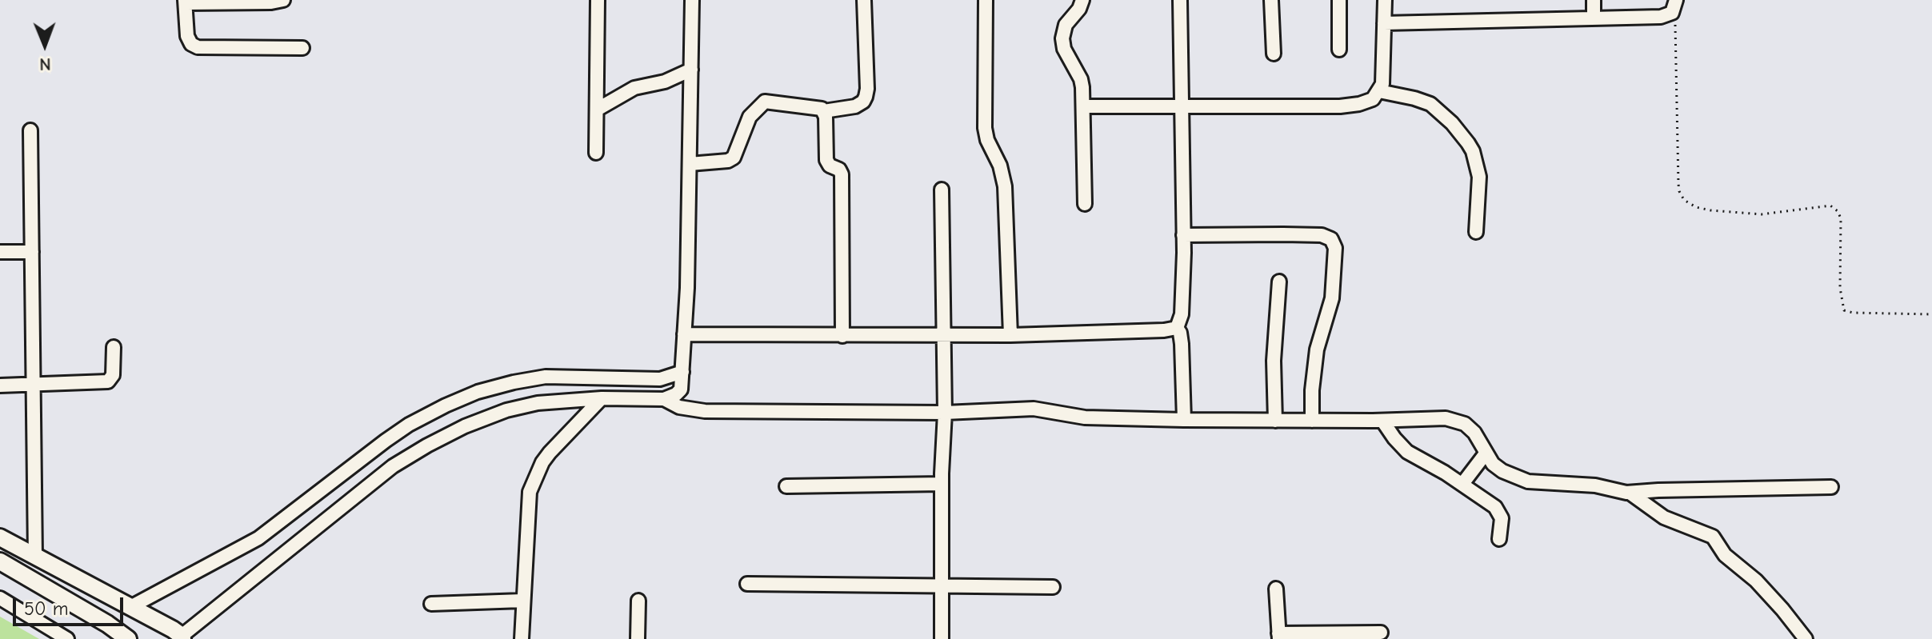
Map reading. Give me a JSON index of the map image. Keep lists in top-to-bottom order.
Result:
{
  "scale_bar": "50 m",
  "north": "bottom"
}
